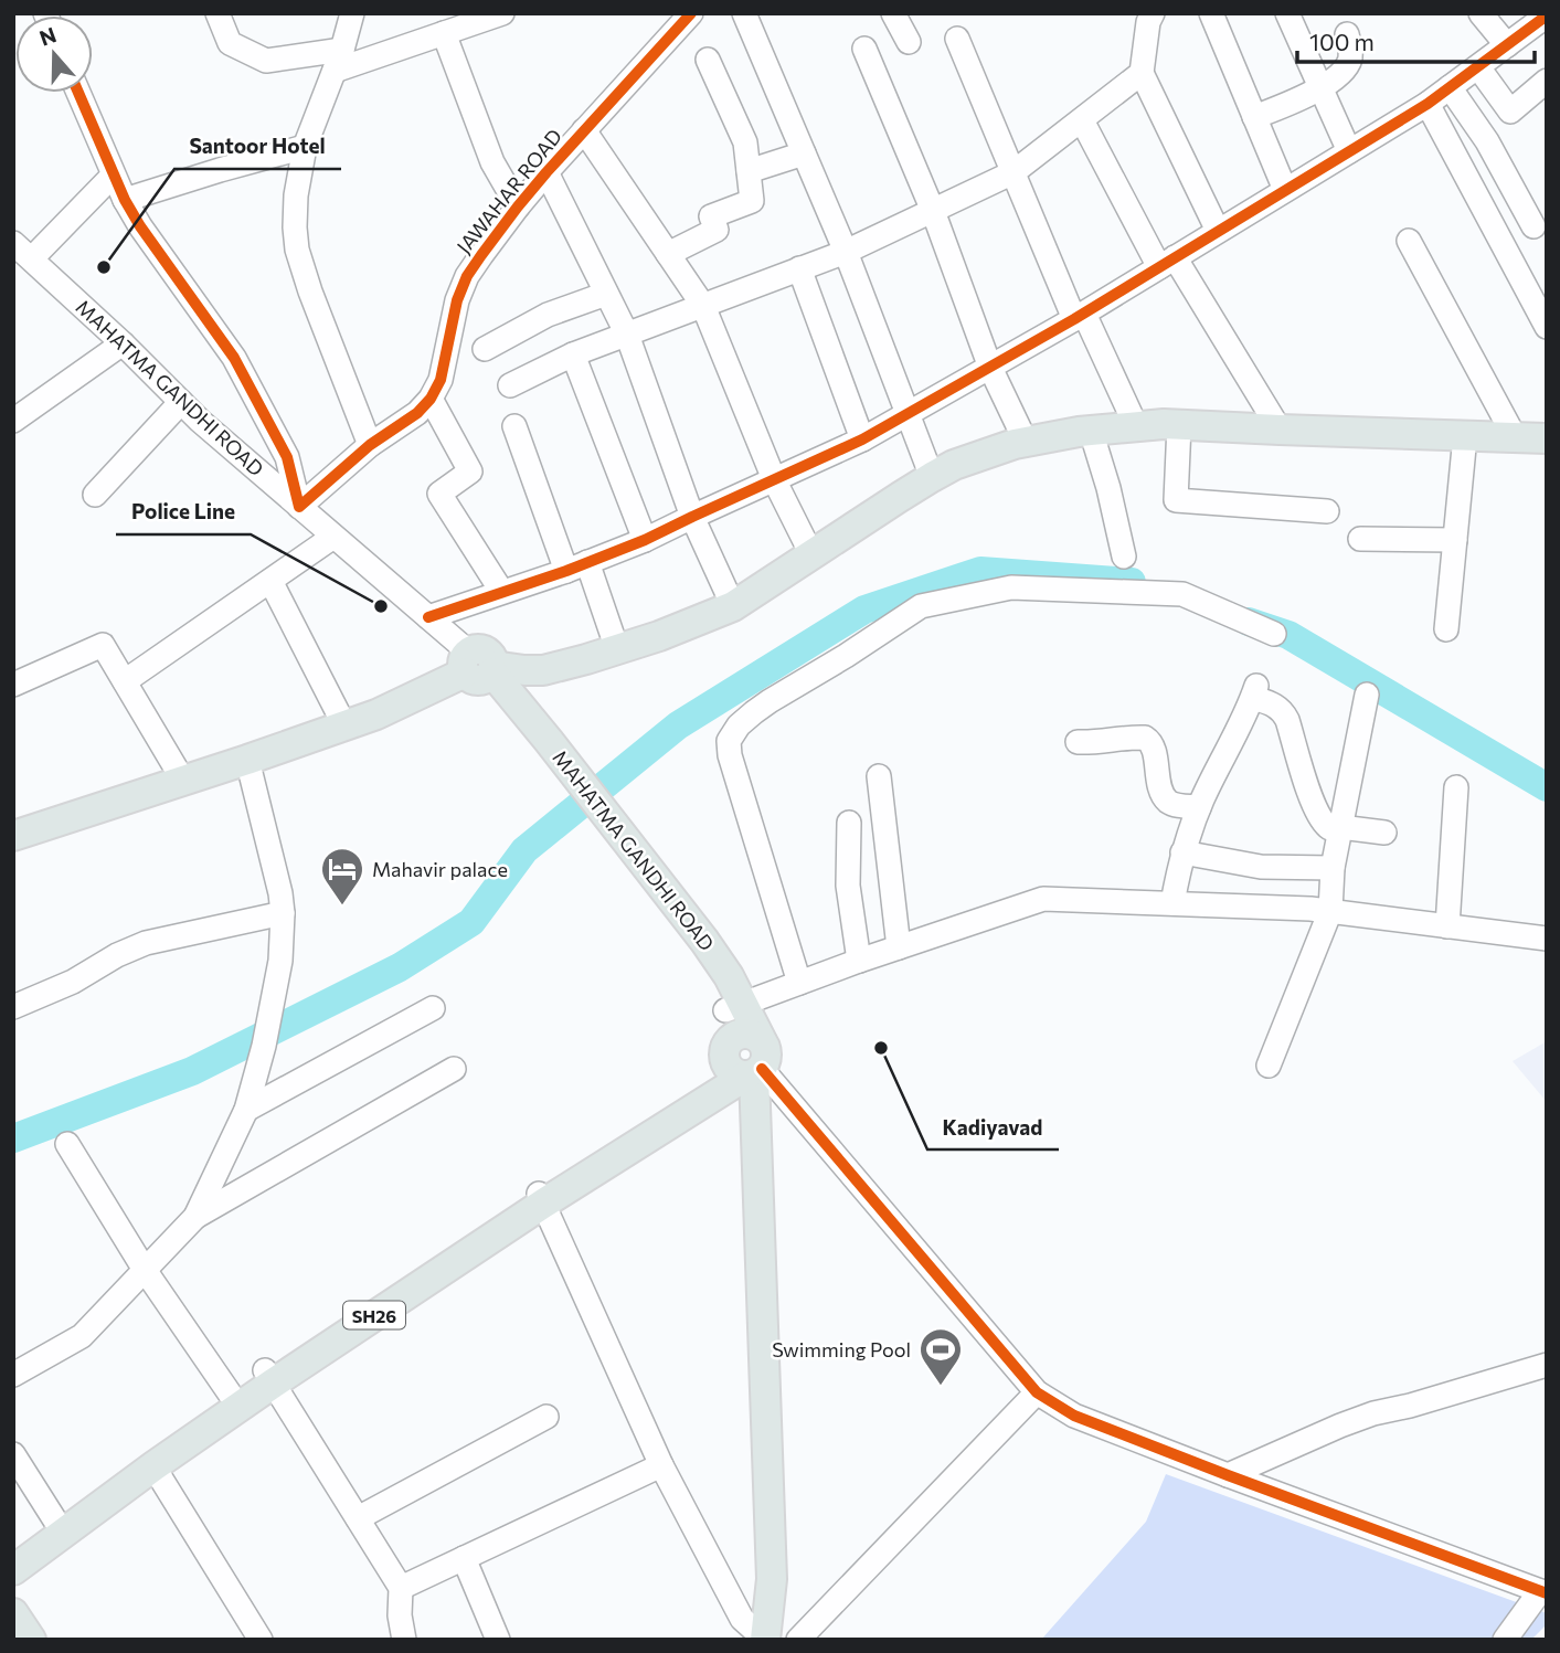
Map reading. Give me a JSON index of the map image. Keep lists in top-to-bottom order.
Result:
{
  "streets": {
    "main road": ["MAHATMA GANDHI ROAD", "SH26"],
    "street": ["JAWAHAR ROAD"]
  },
  "crossings": [
    ["JAWAHAR ROAD", "MAHATMA GANDHI ROAD"],
    ["MAHATMA GANDHI ROAD", "SH26"]
  ],
  "places": {
    "other": ["Santoor Hotel", "Police Line", "Kadiyavad"],
    "hotel": ["Mahavir palace"],
    "sports": ["Swimming Pool"]
  },
  "scale_bar": "100 m",
  "north": "top"
}
